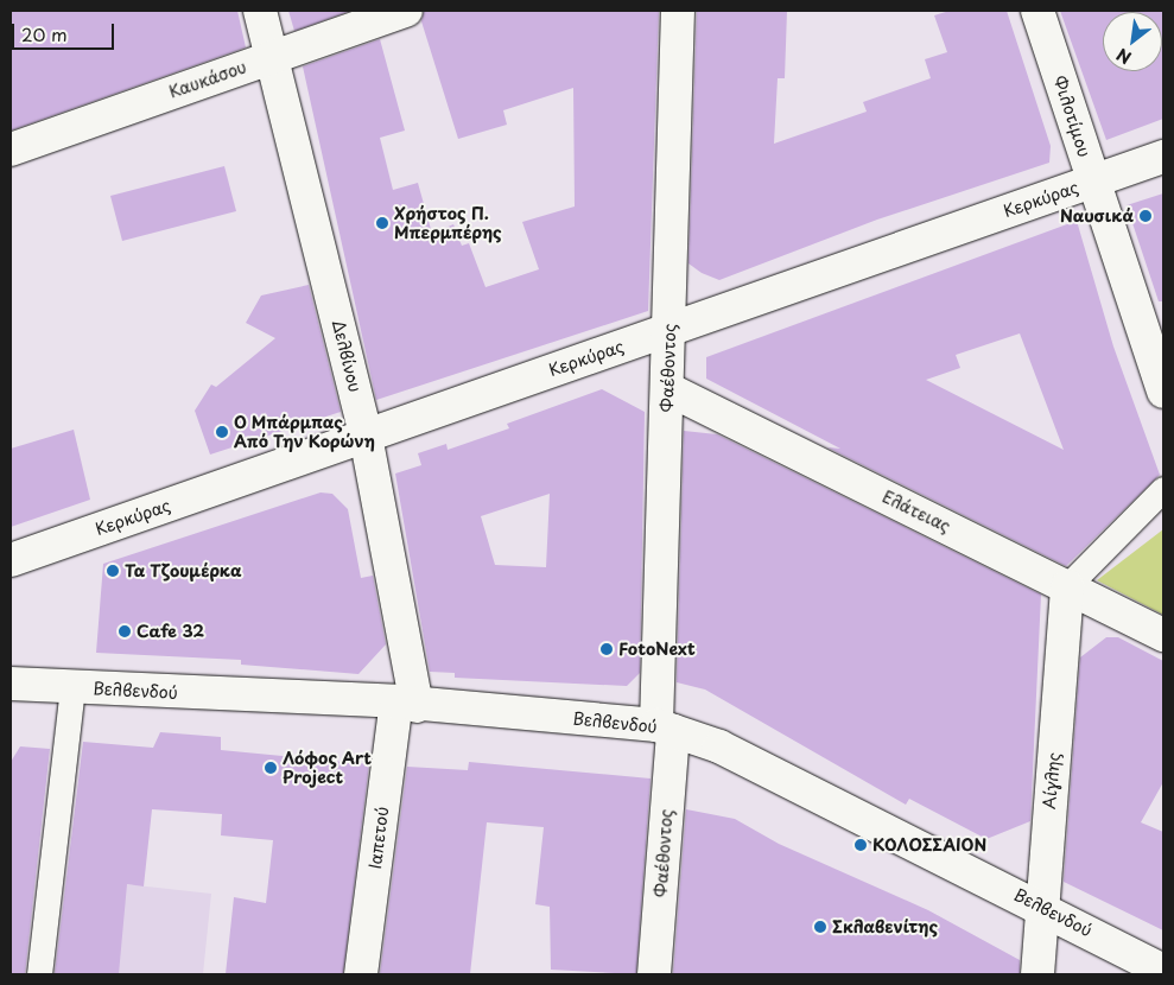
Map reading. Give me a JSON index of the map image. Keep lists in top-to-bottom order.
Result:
{
  "streets": {
    "street": [
      "Καυκάσου",
      "Φιλοτίμου",
      "Κερκύρας",
      "Δελβίνου",
      "Φαέθοντος",
      "Ελάτειας",
      "Βελβενδού",
      "Αίγλης",
      "Ιαπετού"
    ]
  },
  "crossings": [
    ["Καυκάσου", "Δελβίνου"],
    ["Φιλοτίμου", "Κερκύρας"],
    ["Κερκύρας", "Δελβίνου"],
    ["Κερκύρας", "Φαέθοντος"],
    ["Δελβίνου", "Βελβενδού"],
    ["Δελβίνου", "Ιαπετού"],
    ["Φαέθοντος", "Ελάτειας"],
    ["Φαέθοντος", "Βελβενδού"],
    ["Ελάτειας", "Αίγλης"],
    ["Βελβενδού", "Αίγλης"],
    ["Βελβενδού", "Ιαπετού"]
  ],
  "places": [
    "Ναυσικά",
    "Χρήστος Π. Μπερμπέρης",
    "Ο Μπάρμπας Από Την Κορώνη",
    "Τα Τζουμέρκα",
    "Cafe 32",
    "FotoNext",
    "Λόφος Art Project",
    "ΚΟΛΟΣΣΑΙΟΝ",
    "Σκλαβενίτης"
  ],
  "scale_bar": "20 m",
  "north": "bottom left"
}
